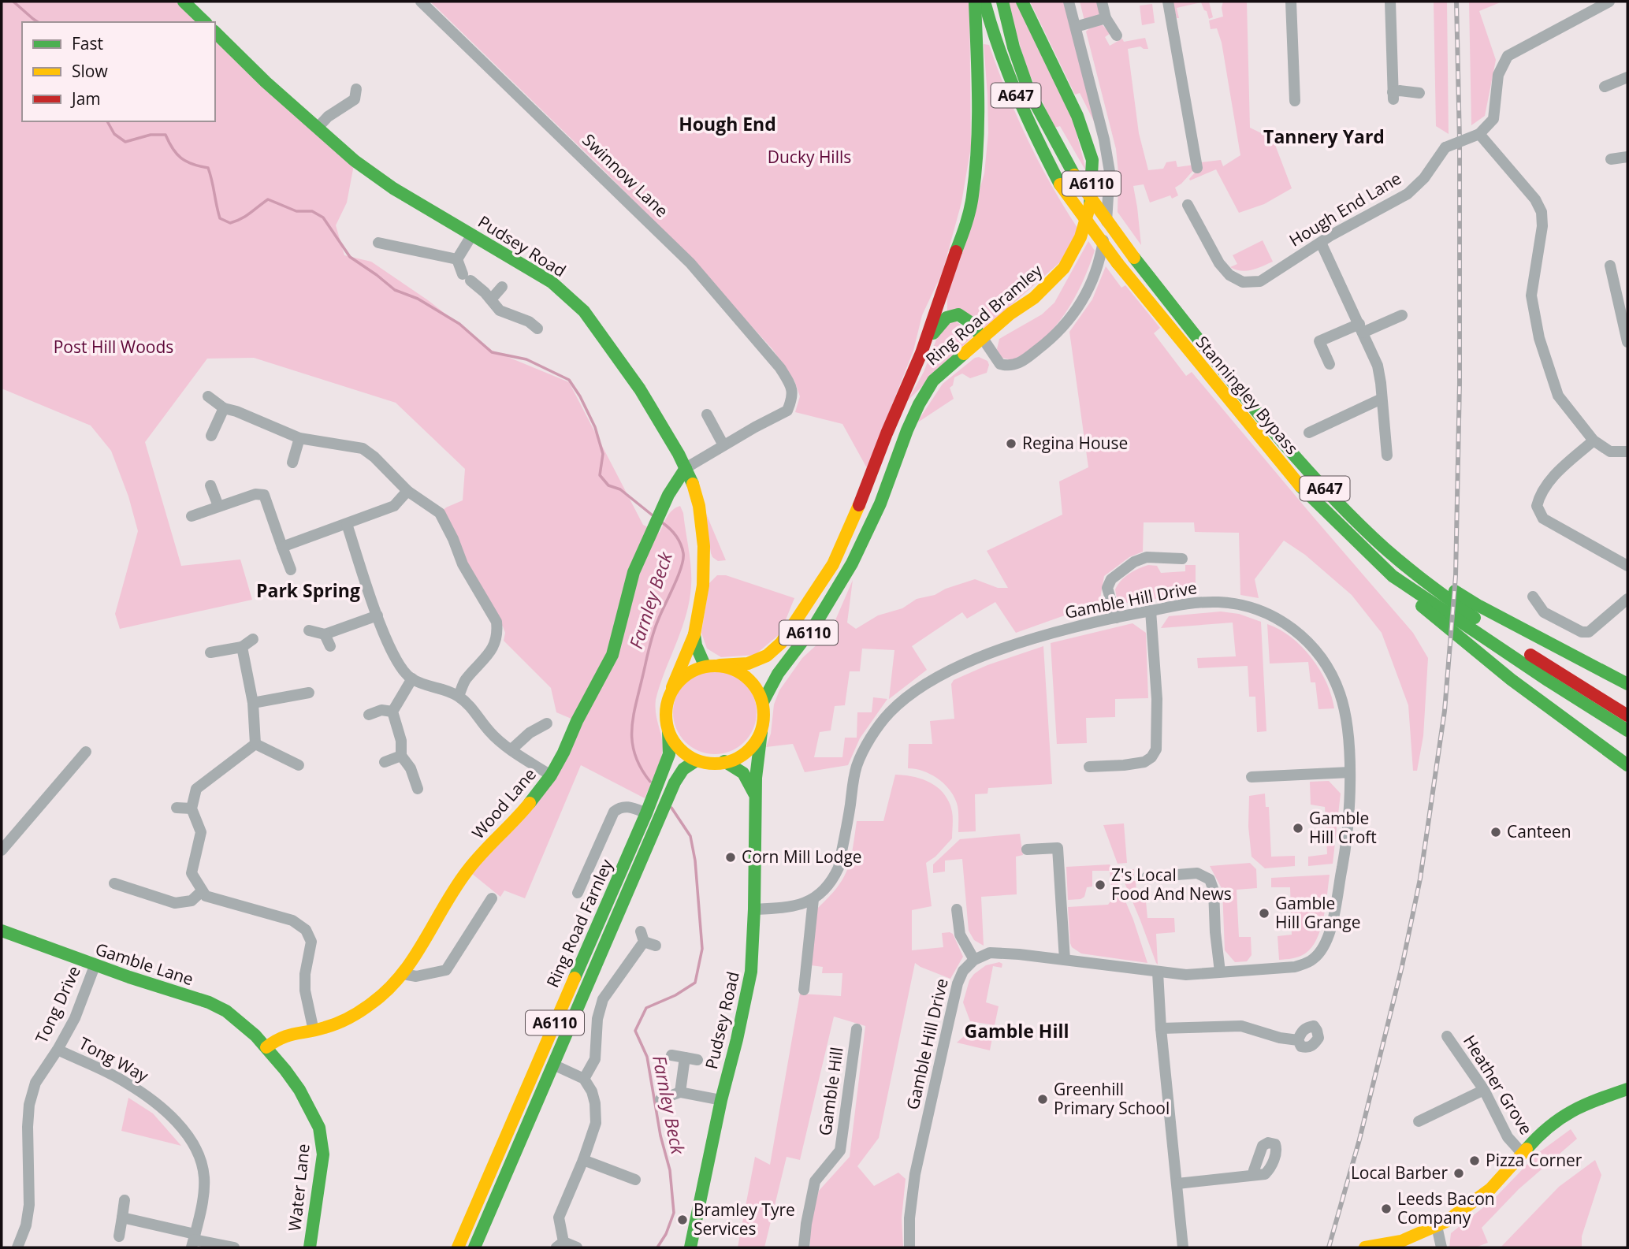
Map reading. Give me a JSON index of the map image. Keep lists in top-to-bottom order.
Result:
{
  "streets": {
    "main road": [
      "A647",
      "A6110",
      "Pudsey Road",
      "Ring Road Bramley",
      "Stanningley Bypass",
      "Wood Lane",
      "Ring Road Farnley",
      "Gamble Lane",
      "Water Lane"
    ],
    "street": [
      "Swinnow Lane",
      "Hough End Lane",
      "Gamble Hill Drive",
      "Tong Drive",
      "Tong Way",
      "Heather Grove",
      "Gamble Hill"
    ]
  },
  "crossings": [
    ["A647", "Stanningley Bypass"],
    ["A6110", "Pudsey Road"],
    ["A6110", "Ring Road Bramley"],
    ["A6110", "Ring Road Farnley"],
    ["Pudsey Road", "Ring Road Bramley"],
    ["Pudsey Road", "Gamble Hill Drive"],
    ["Pudsey Road", "Wood Lane"],
    ["Pudsey Road", "Ring Road Farnley"],
    ["Ring Road Bramley", "Ring Road Farnley"],
    ["Wood Lane", "Gamble Lane"],
    ["Wood Lane", "Water Lane"],
    ["Gamble Lane", "Tong Drive"],
    ["Gamble Lane", "Water Lane"],
    ["Tong Drive", "Tong Way"]
  ],
  "districts": [
    "Hough End",
    "Tannery Yard",
    "Park Spring",
    "Gamble Hill"
  ],
  "water": ["Farnley Beck"],
  "parks": ["Ducky Hills", "Post Hill Woods"],
  "places": [
    "Regina House",
    "Gamble Hill Croft",
    "Canteen",
    "Corn Mill Lodge",
    "Z's Local Food And News",
    "Gamble Hill Grange",
    "Greenhill Primary School",
    "Pizza Corner",
    "Local Barber",
    "Leeds Bacon Company",
    "Bramley Tyre Services"
  ],
  "legend": ["Fast", "Slow", "Jam"]
}
